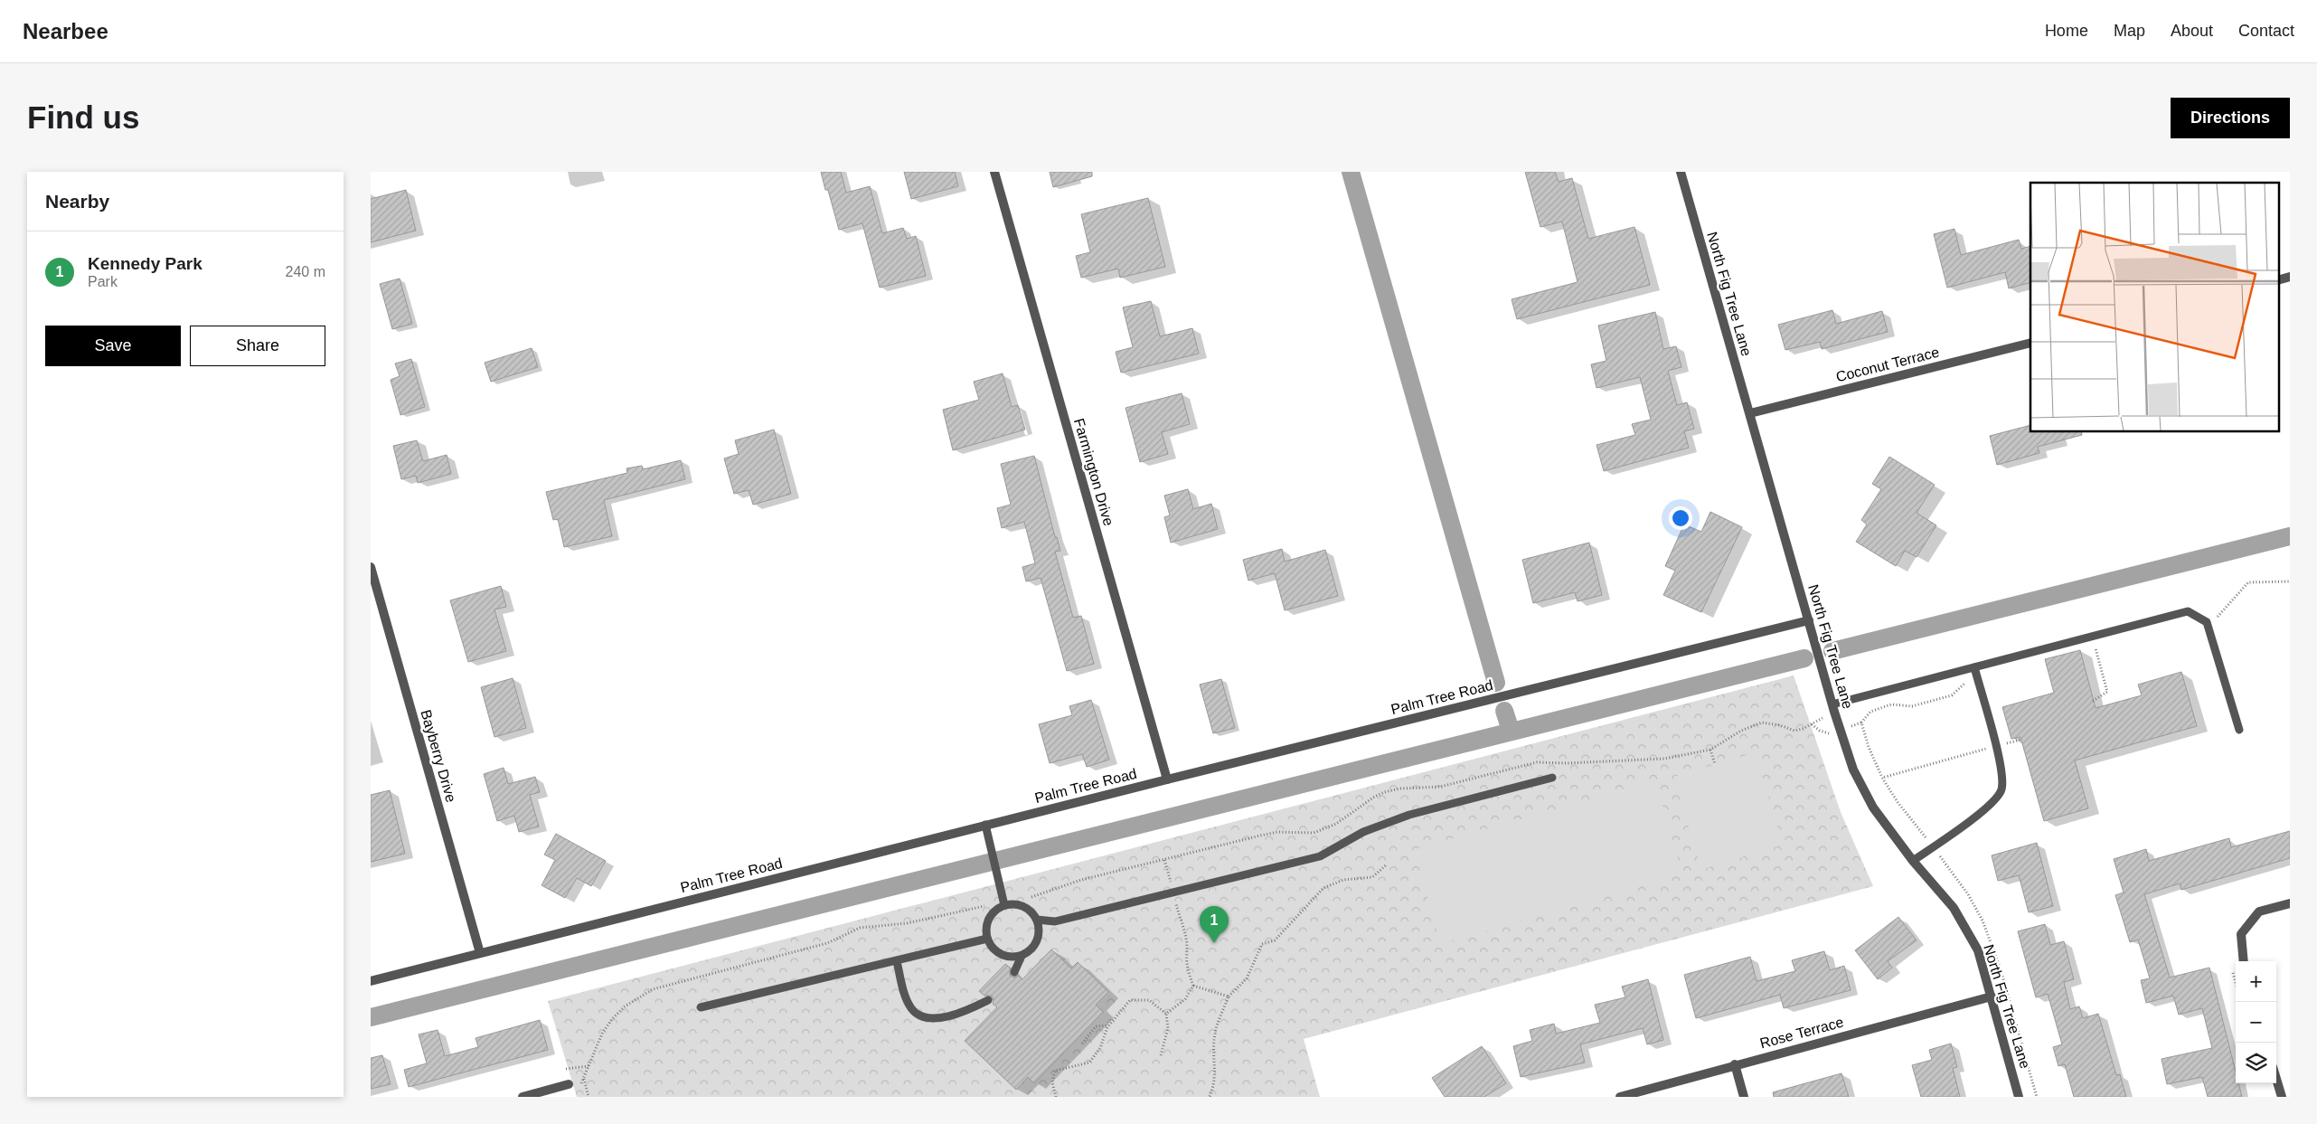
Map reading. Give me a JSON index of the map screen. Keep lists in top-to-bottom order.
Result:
{
  "streets": {
    "street": [
      "North Fig Tree Lane",
      "Coconut Terrace",
      "Farmington Drive",
      "Palm Tree Road",
      "Bayberry Drive",
      "Rose Terrace"
    ]
  },
  "crossings": [
    ["North Fig Tree Lane", "Coconut Terrace"],
    ["North Fig Tree Lane", "Palm Tree Road"],
    ["North Fig Tree Lane", "Rose Terrace"],
    ["Farmington Drive", "Palm Tree Road"],
    ["Palm Tree Road", "Bayberry Drive"]
  ],
  "page": {
    "header": "Nearbee",
    "nav": [
      "Home",
      "Map",
      "About",
      "Contact"
    ],
    "buttons": [
      "Directions",
      ["Save", "Share"]
    ],
    "title": "Find us",
    "heading": "Nearby",
    "list": [
      {
        "mark": "1",
        "name": "Kennedy Park",
        "note": "Park",
        "value": "240 m"
      }
    ],
    "pins": "1",
    "map_buttons": ["+", "−"]
  }
}
